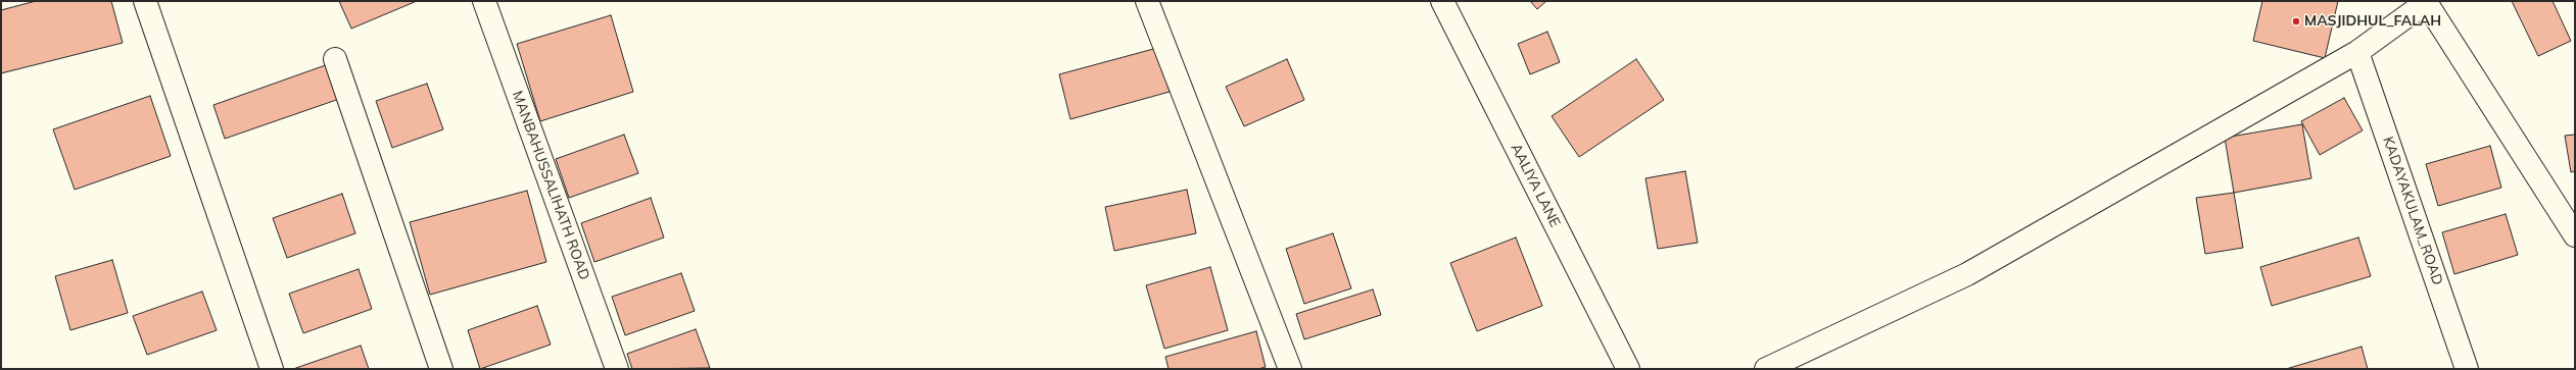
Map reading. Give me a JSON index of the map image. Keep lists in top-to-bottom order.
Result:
{
  "streets": {
    "street": ["MANBAHUSSALIHATH ROAD", "AALIYA LANE", "KADAYAKULAM_ROAD"]
  },
  "places": ["MASJIDHUL_FALAH"]
}
